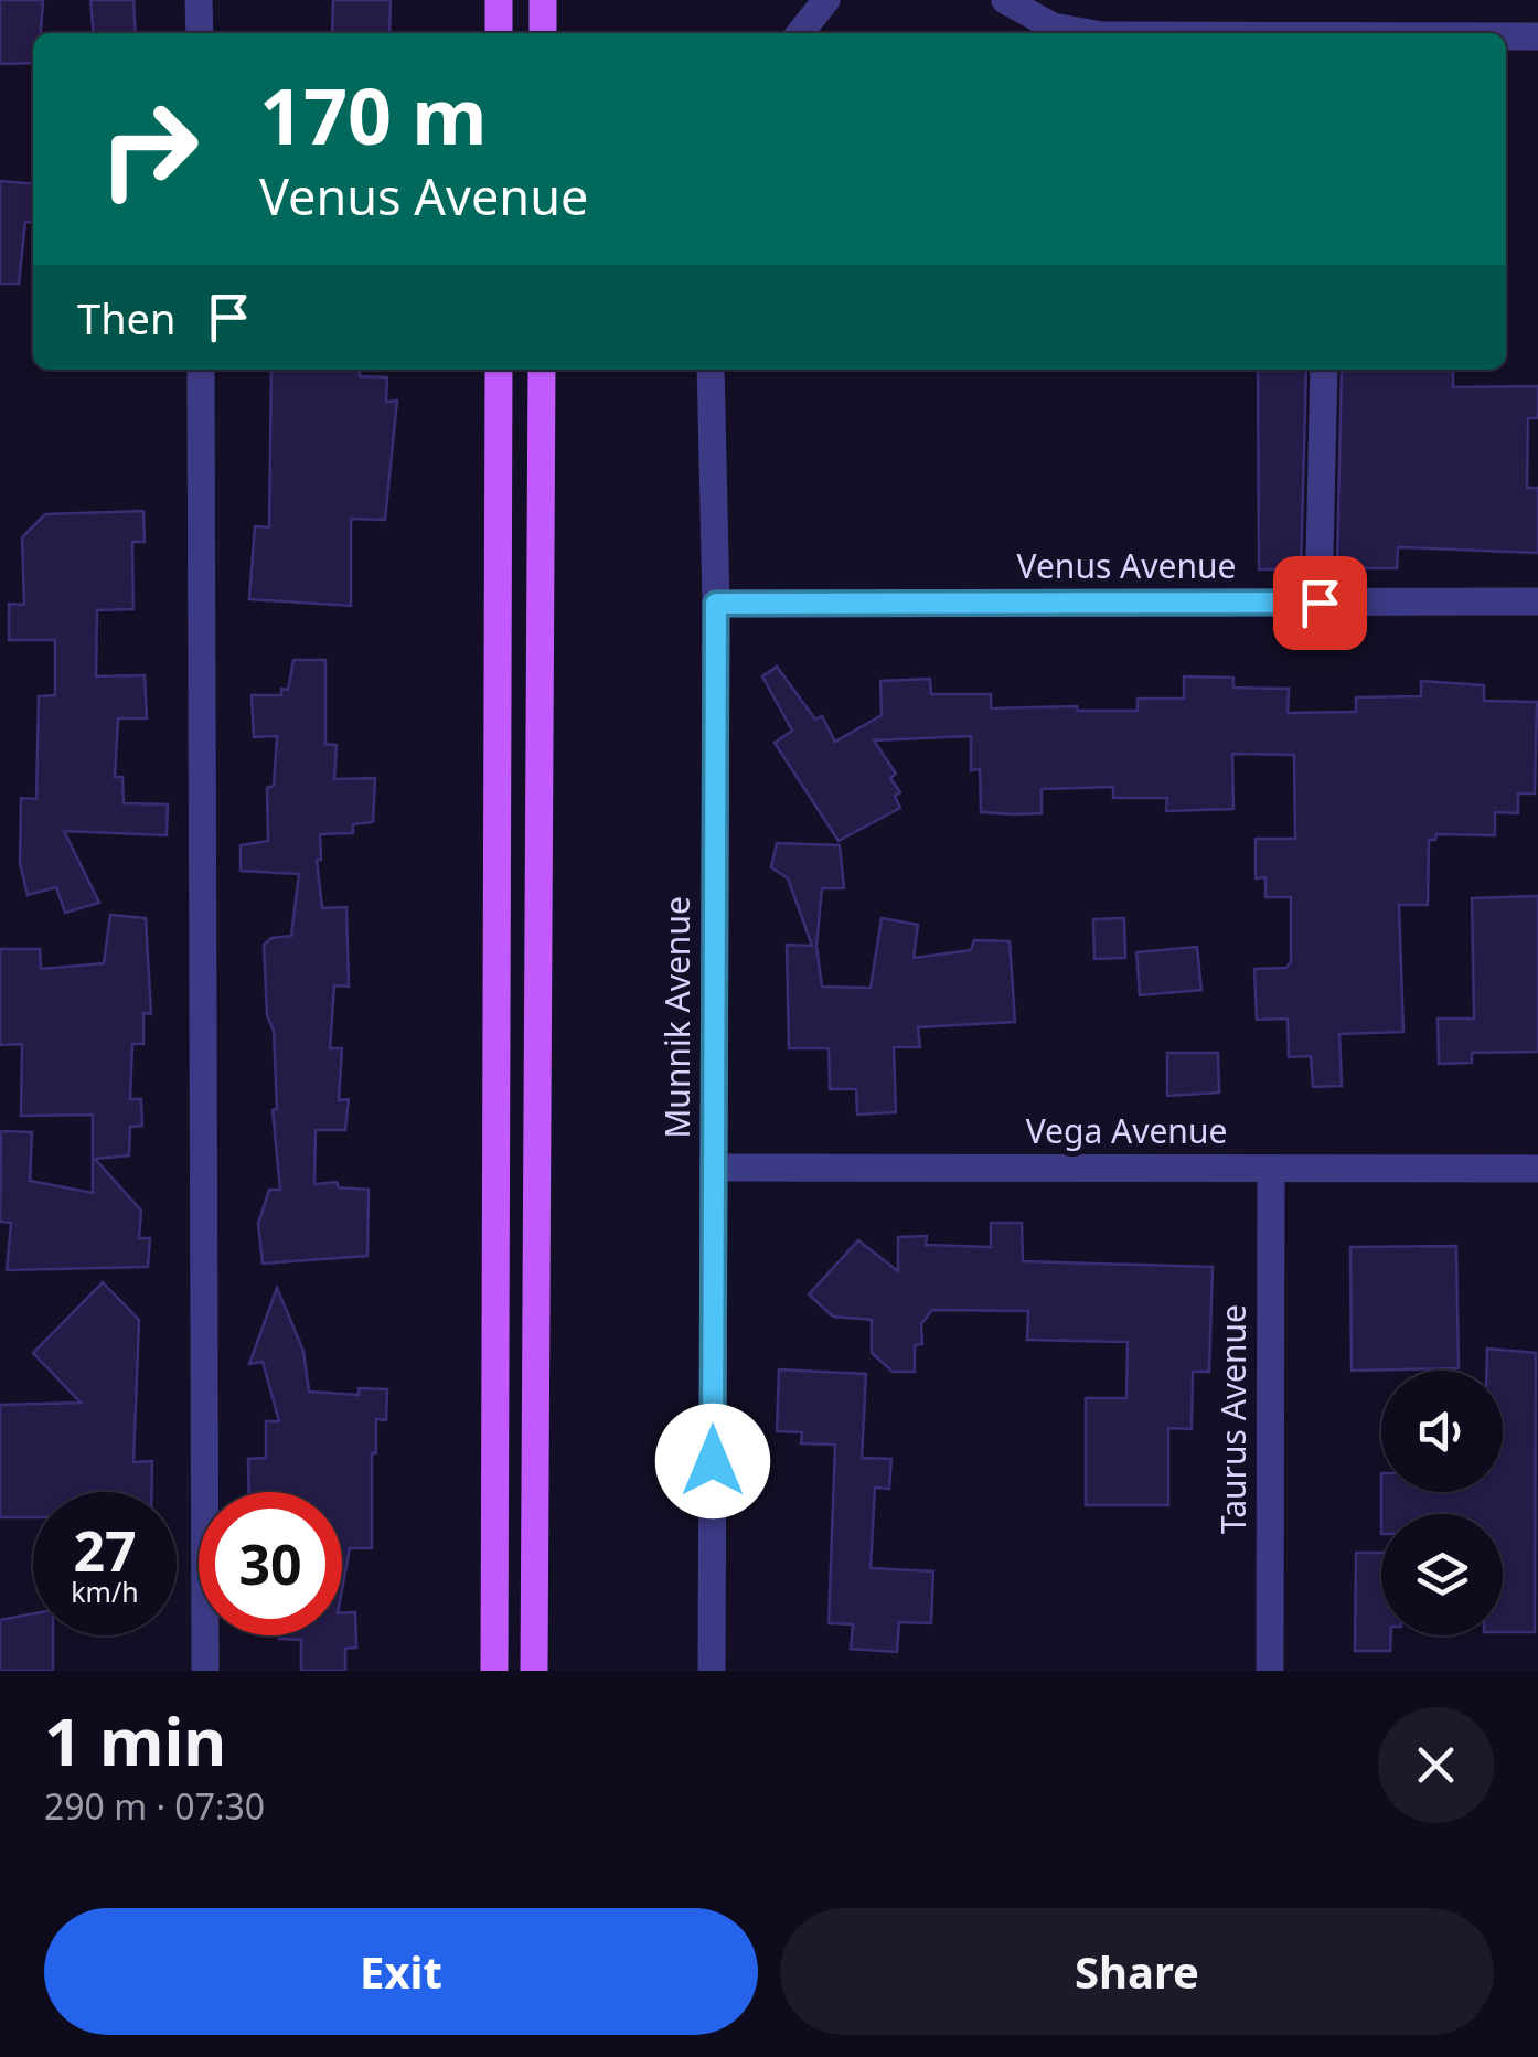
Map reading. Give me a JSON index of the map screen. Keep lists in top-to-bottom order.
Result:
{
  "streets": {
    "street": [
      "Venus Avenue",
      "Munnik Avenue",
      "Vega Avenue",
      "Taurus Avenue"
    ]
  },
  "crossings": [
    ["Venus Avenue", "Munnik Avenue"],
    ["Munnik Avenue", "Vega Avenue"],
    ["Vega Avenue", "Taurus Avenue"]
  ],
  "page": {
    "turn": ["170 m", "Venus Avenue"],
    "then": "Then",
    "speed": "27 km/h",
    "limit": "30",
    "heading": ["1 min", "290 m · 07:30"],
    "buttons": ["Exit", "Share"]
  }
}
